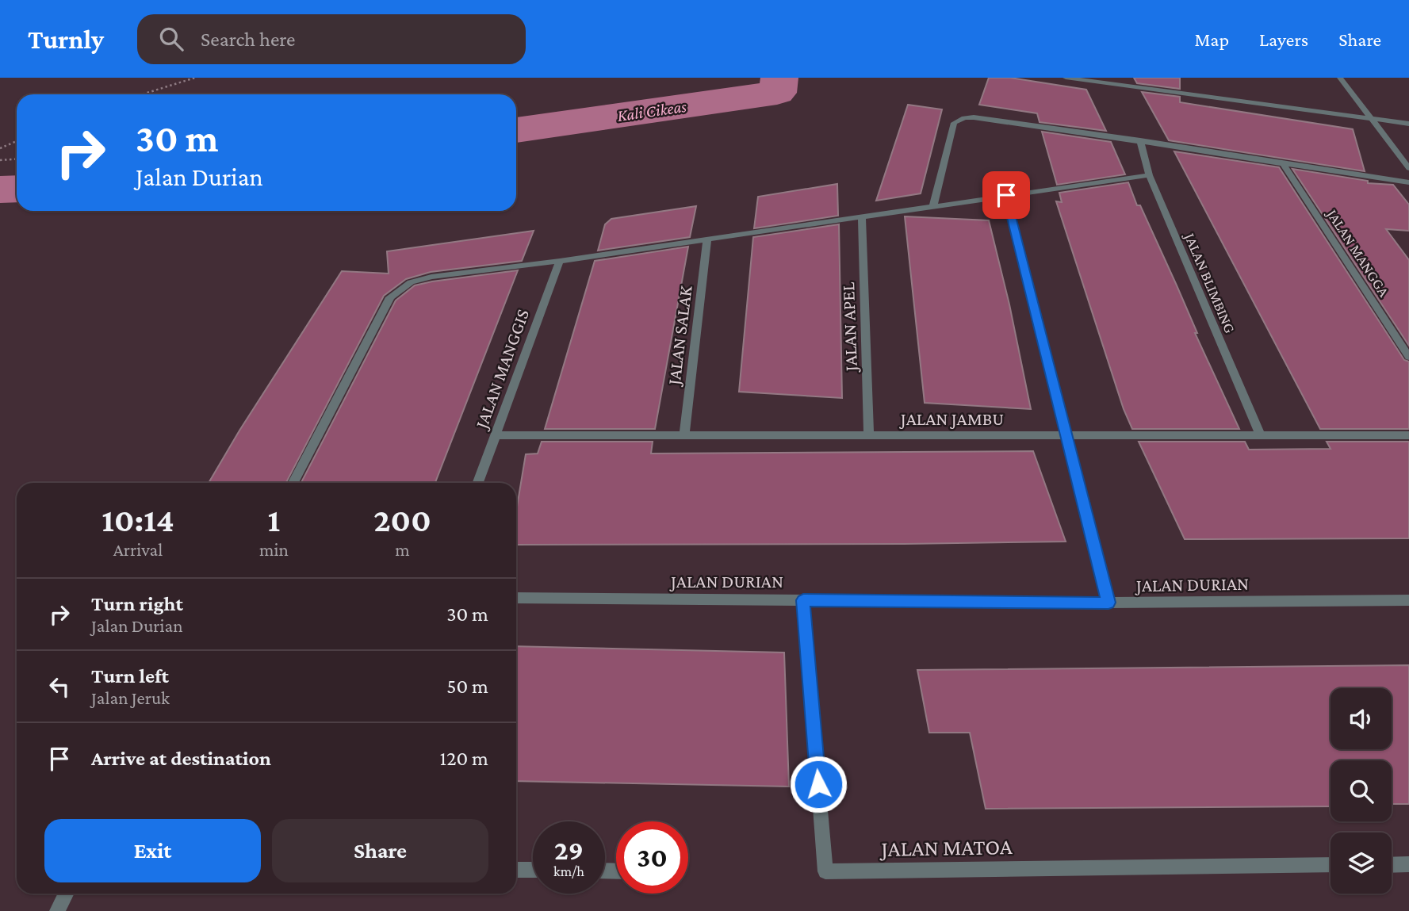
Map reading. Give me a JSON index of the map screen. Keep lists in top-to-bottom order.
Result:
{
  "streets": {
    "street": [
      "JALAN MANGGA",
      "JALAN BLIMBING",
      "JALAN APEL",
      "JALAN SALAK",
      "JALAN MANGGIS",
      "JALAN JAMBU",
      "JALAN DURIAN",
      "JALAN MATOA"
    ]
  },
  "crossings": [
    ["JALAN BLIMBING", "JALAN JAMBU"],
    ["JALAN APEL", "JALAN JAMBU"],
    ["JALAN SALAK", "JALAN JAMBU"],
    ["JALAN MANGGIS", "JALAN JAMBU"],
    ["JALAN DURIAN", "JALAN MATOA"]
  ],
  "water": ["Kali Cikeas"],
  "page": {
    "header": "Turnly",
    "search": "Search here",
    "nav": ["Map", "Layers", "Share"],
    "turn": ["30 m", "Jalan Durian"],
    "eta": [
      "10:14",
      "Arrival",
      "1",
      "min",
      "200",
      "m"
    ],
    "list": [
      {
        "name": "Turn right",
        "note": "Jalan Durian",
        "value": "30 m"
      },
      {
        "name": "Turn left",
        "note": "Jalan Jeruk",
        "value": "50 m"
      },
      {
        "name": "Arrive at destination",
        "value": "120 m"
      }
    ],
    "buttons": ["Exit", "Share"],
    "speed": "29 km/h",
    "limit": "30"
  }
}
